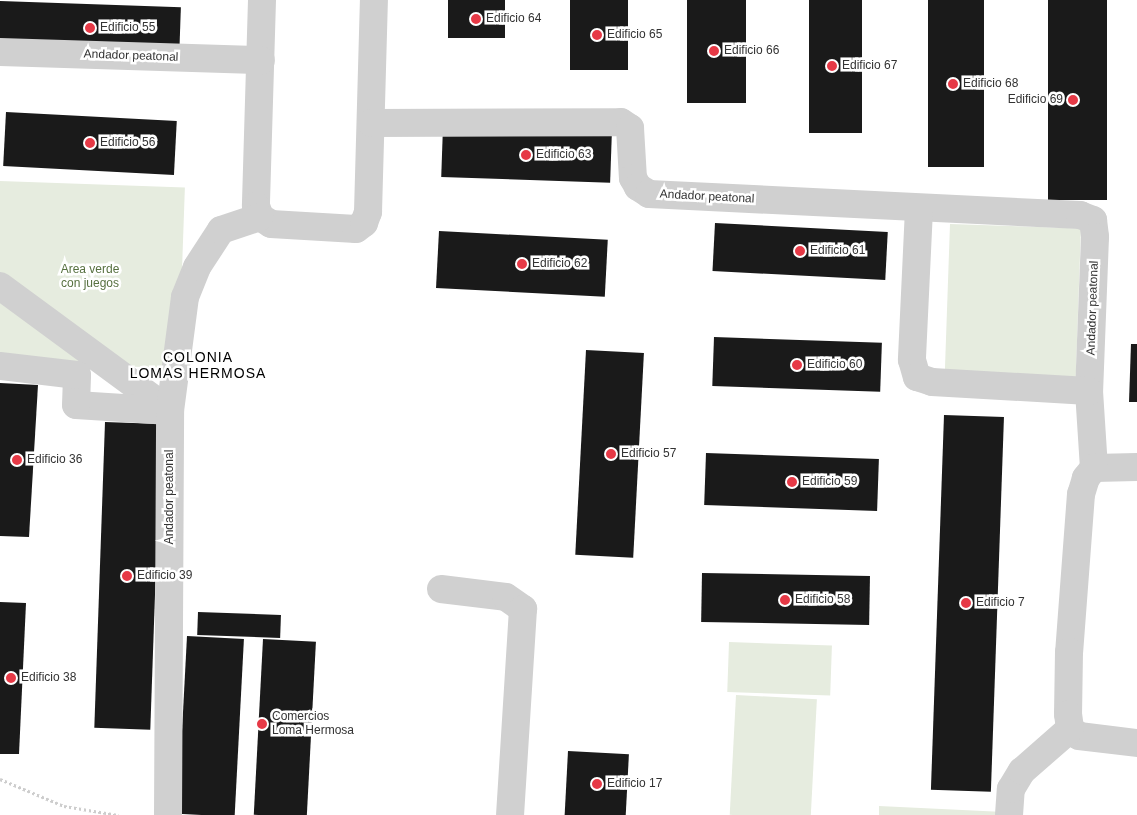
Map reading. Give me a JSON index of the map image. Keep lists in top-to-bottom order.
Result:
{
  "streets": {
    "street": ["Andador peatonal"]
  },
  "districts": ["COLONIA LOMAS HERMOSA"],
  "parks": ["Area verde con juegos"],
  "places": [
    "Edificio 64",
    "Edificio 55",
    "Edificio 65",
    "Edificio 66",
    "Edificio 67",
    "Edificio 68",
    "Edificio 69",
    "Edificio 56",
    "Edificio 63",
    "Edificio 61",
    "Edificio 62",
    "Edificio 60",
    "Edificio 57",
    "Edificio 36",
    "Edificio 59",
    "Edificio 39",
    "Edificio 58",
    "Edificio 7",
    "Edificio 38",
    "Comercios Loma Hermosa",
    "Edificio 17"
  ]
}
